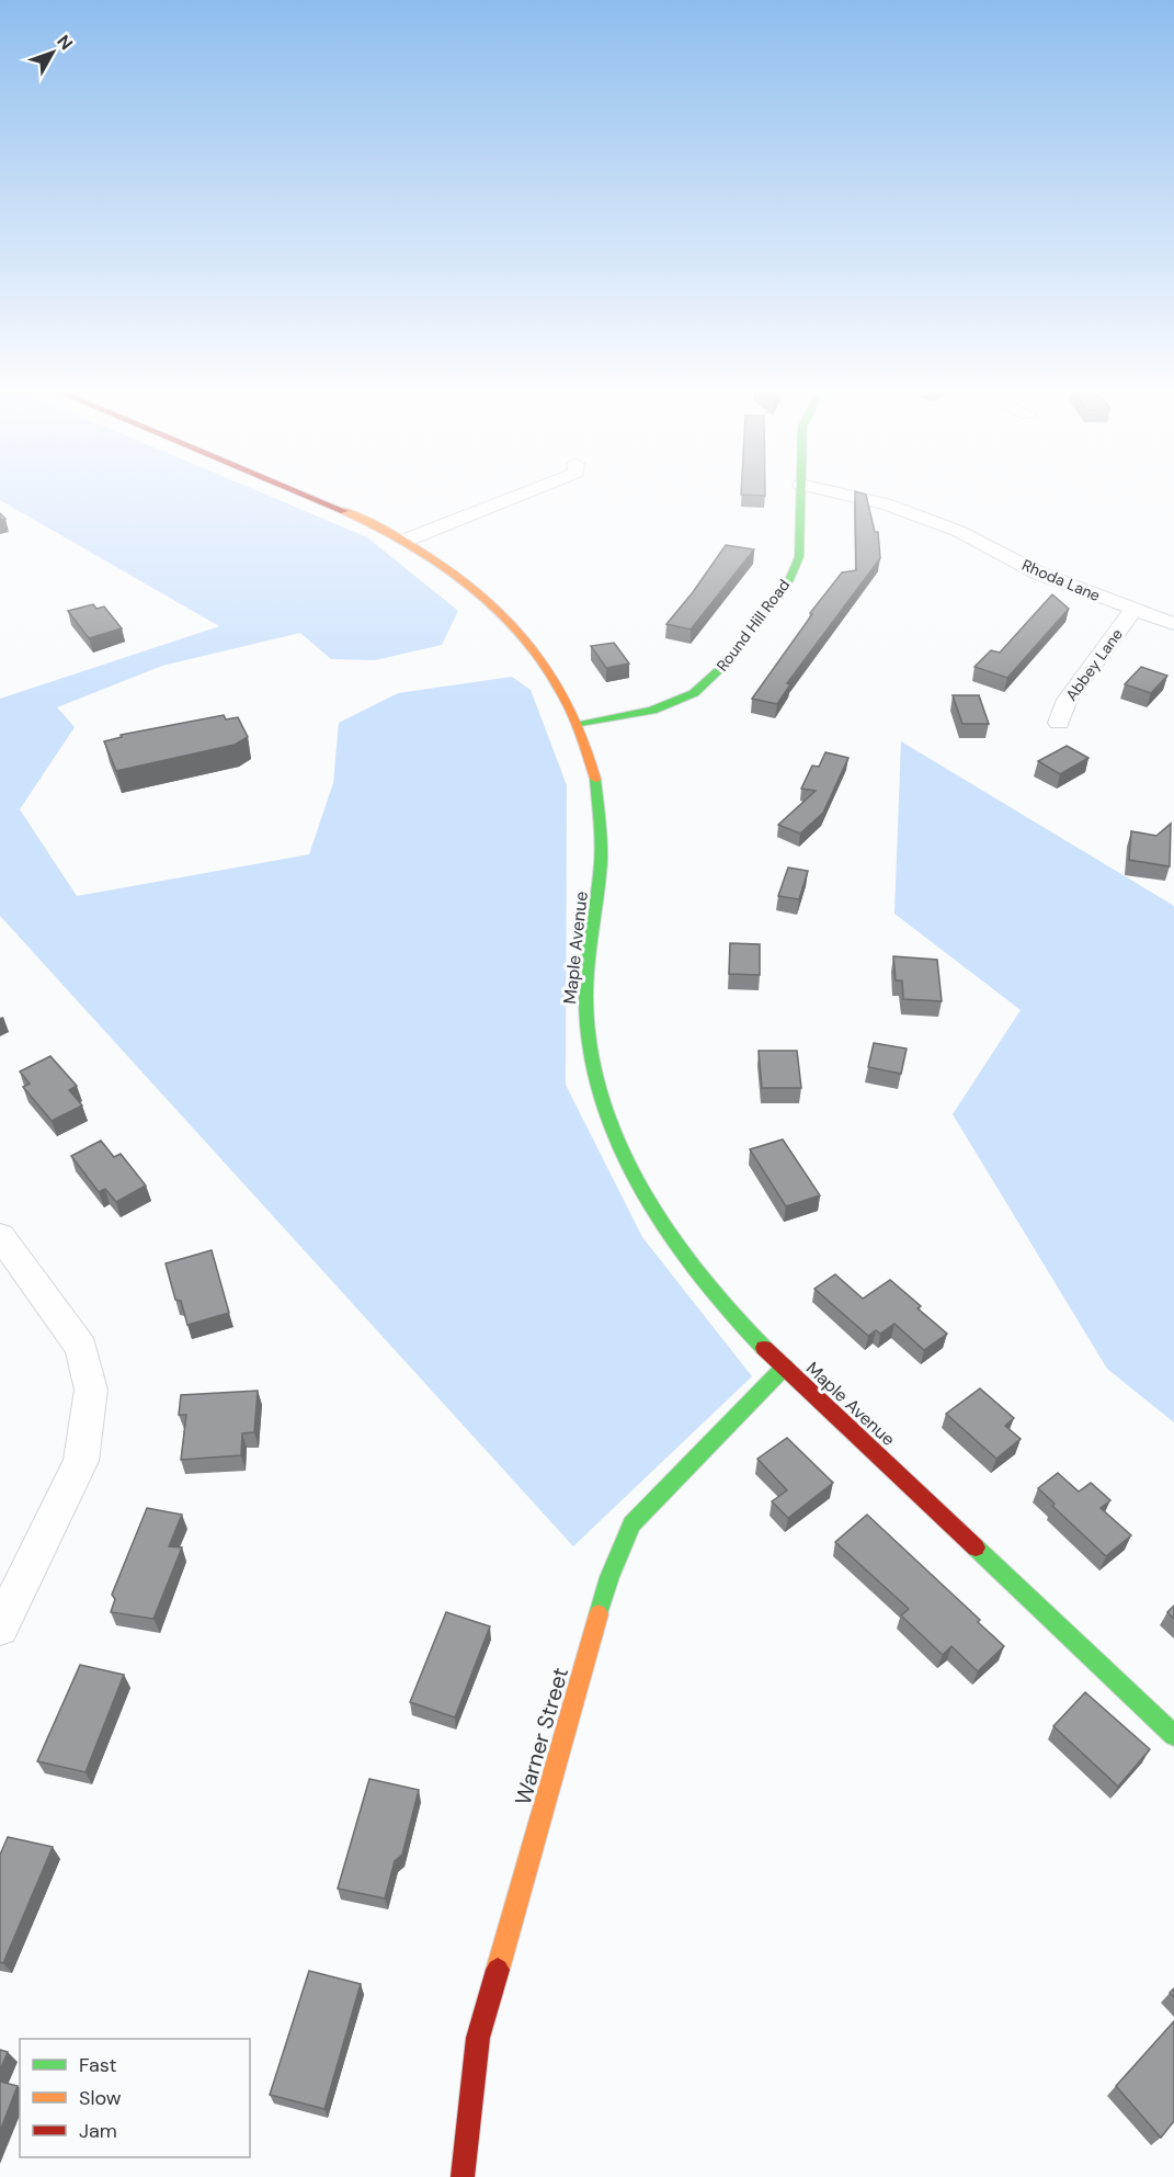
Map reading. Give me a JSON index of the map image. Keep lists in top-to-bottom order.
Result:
{
  "streets": {
    "main road": ["Round Hill Road", "Maple Avenue", "Warner Street"],
    "street": ["Rhoda Lane", "Abbey Lane"]
  },
  "crossings": [
    ["Rhoda Lane", "Abbey Lane"],
    ["Round Hill Road", "Maple Avenue"],
    ["Maple Avenue", "Warner Street"]
  ],
  "legend": ["Fast", "Slow", "Jam"],
  "north": "top right"
}
